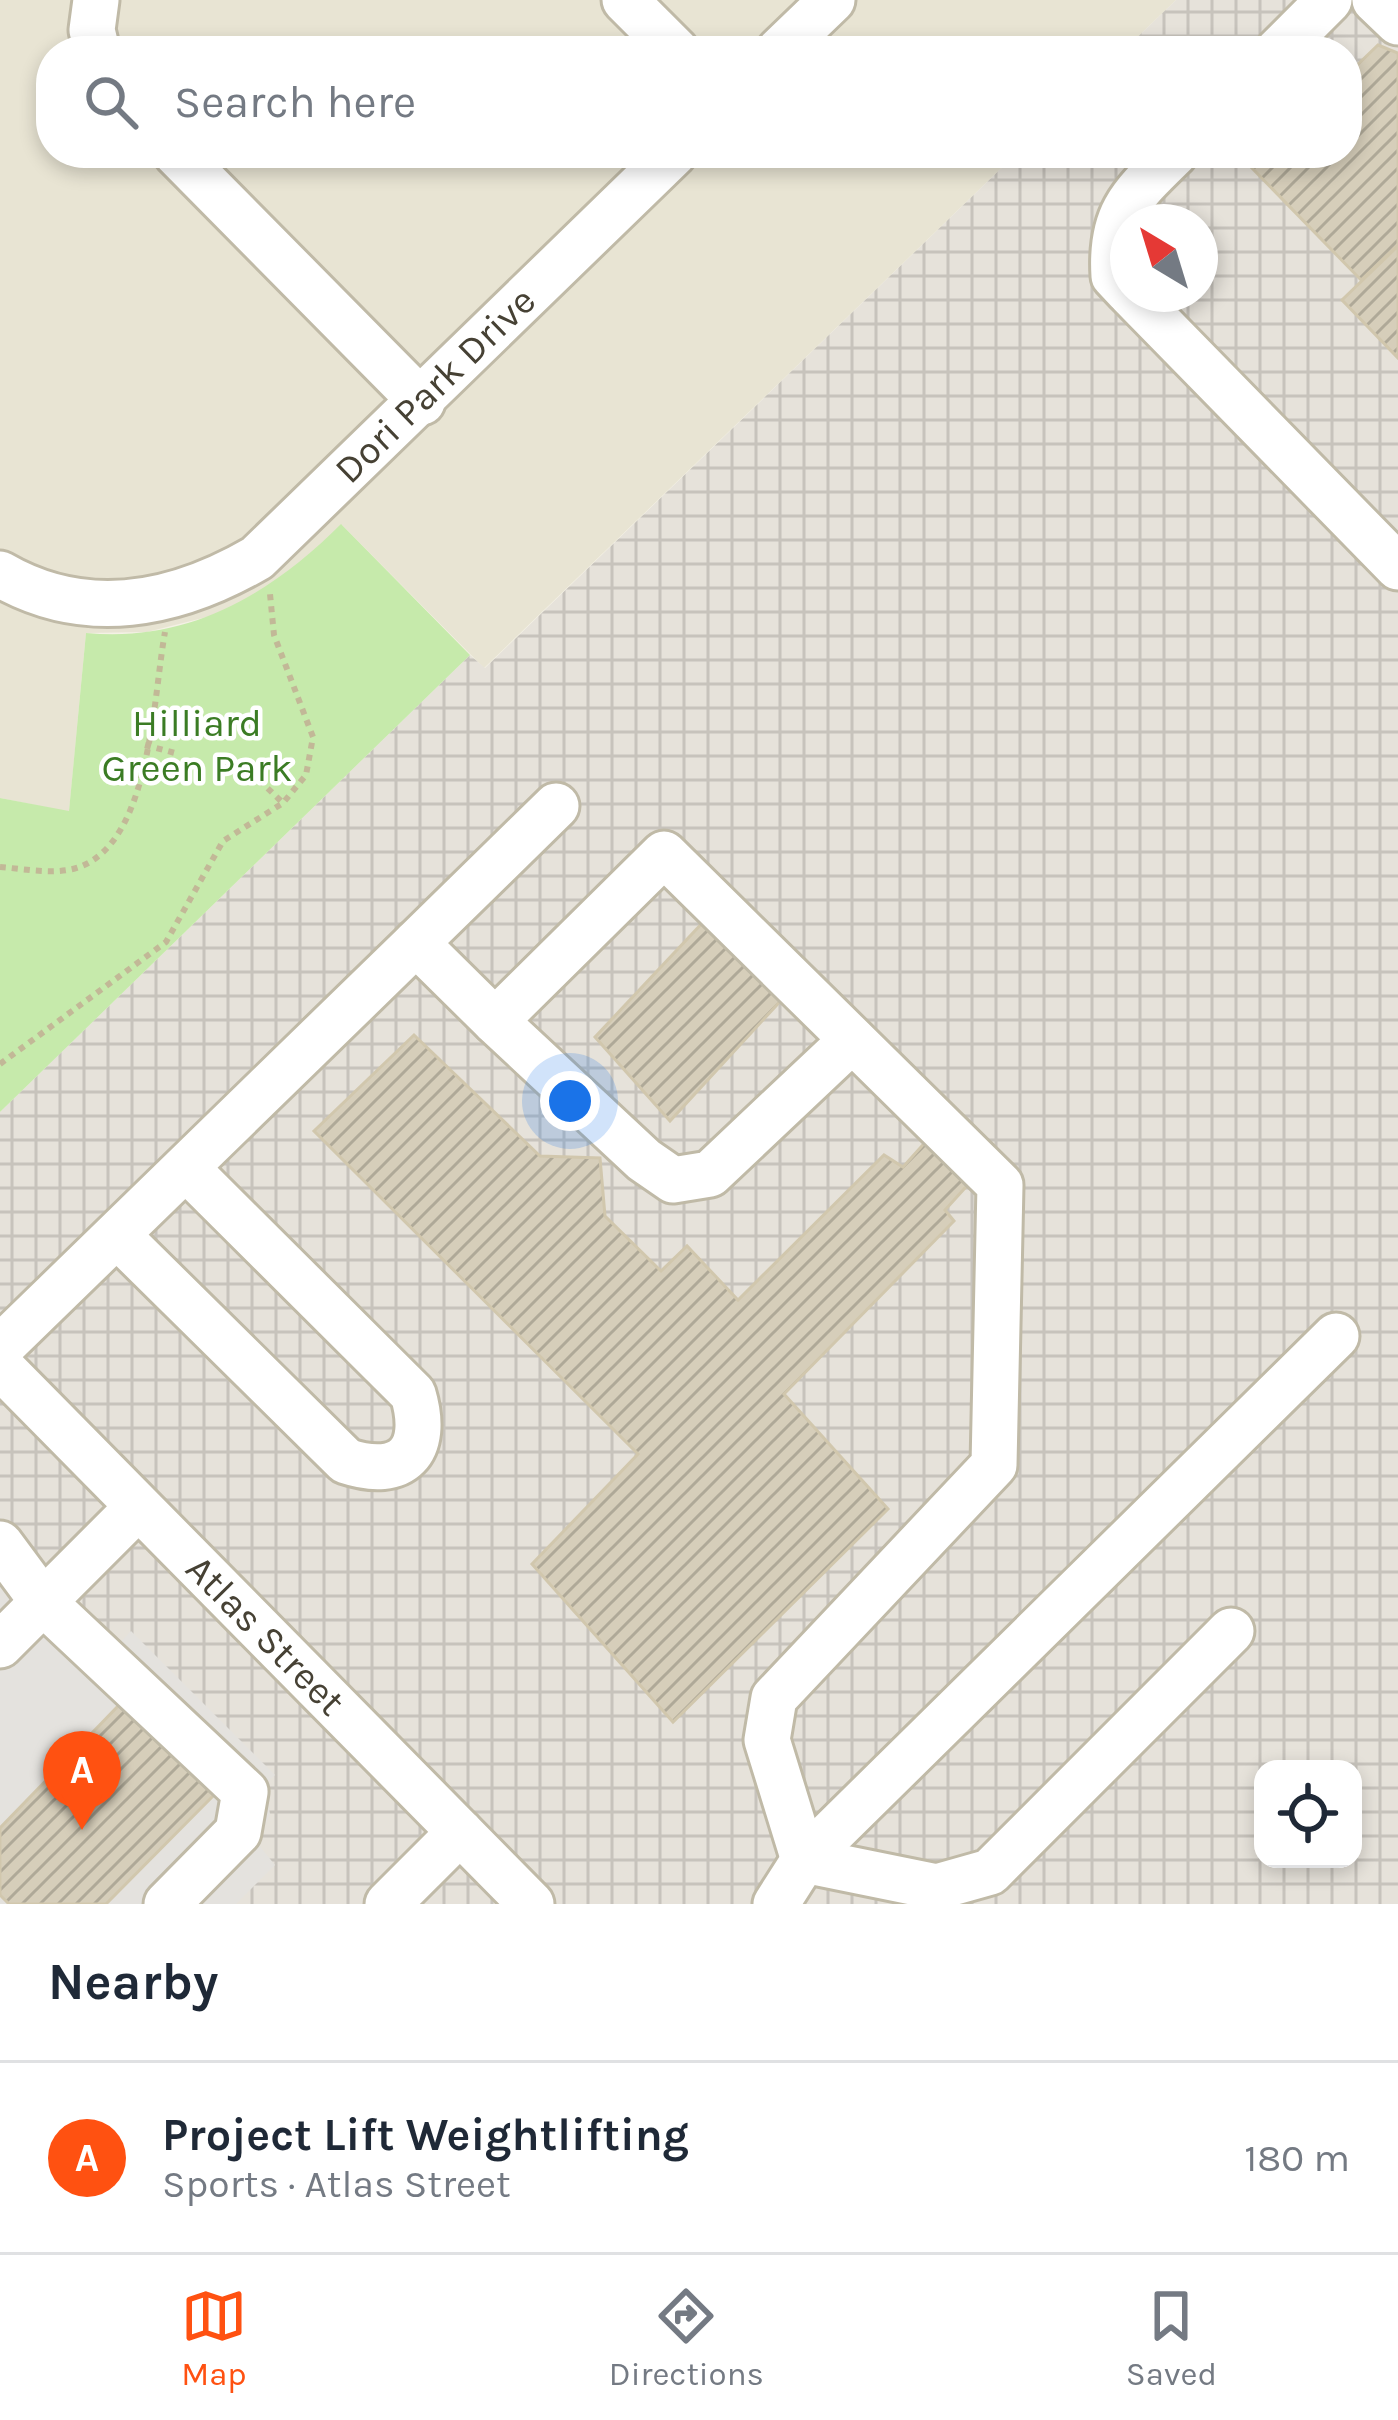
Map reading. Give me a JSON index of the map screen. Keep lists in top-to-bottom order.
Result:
{
  "streets": {
    "street": ["Dori Park Drive", "Atlas Street"]
  },
  "parks": ["Hilliard Green Park"],
  "north": "top left",
  "page": {
    "search": "Search here",
    "pins": "A",
    "heading": "Nearby",
    "list": [
      {
        "mark": "A",
        "name": "Project Lift Weightlifting",
        "note": "Sports · Atlas Street",
        "value": "180 m"
      }
    ],
    "nav": ["Map", "Directions", "Saved"]
  }
}
